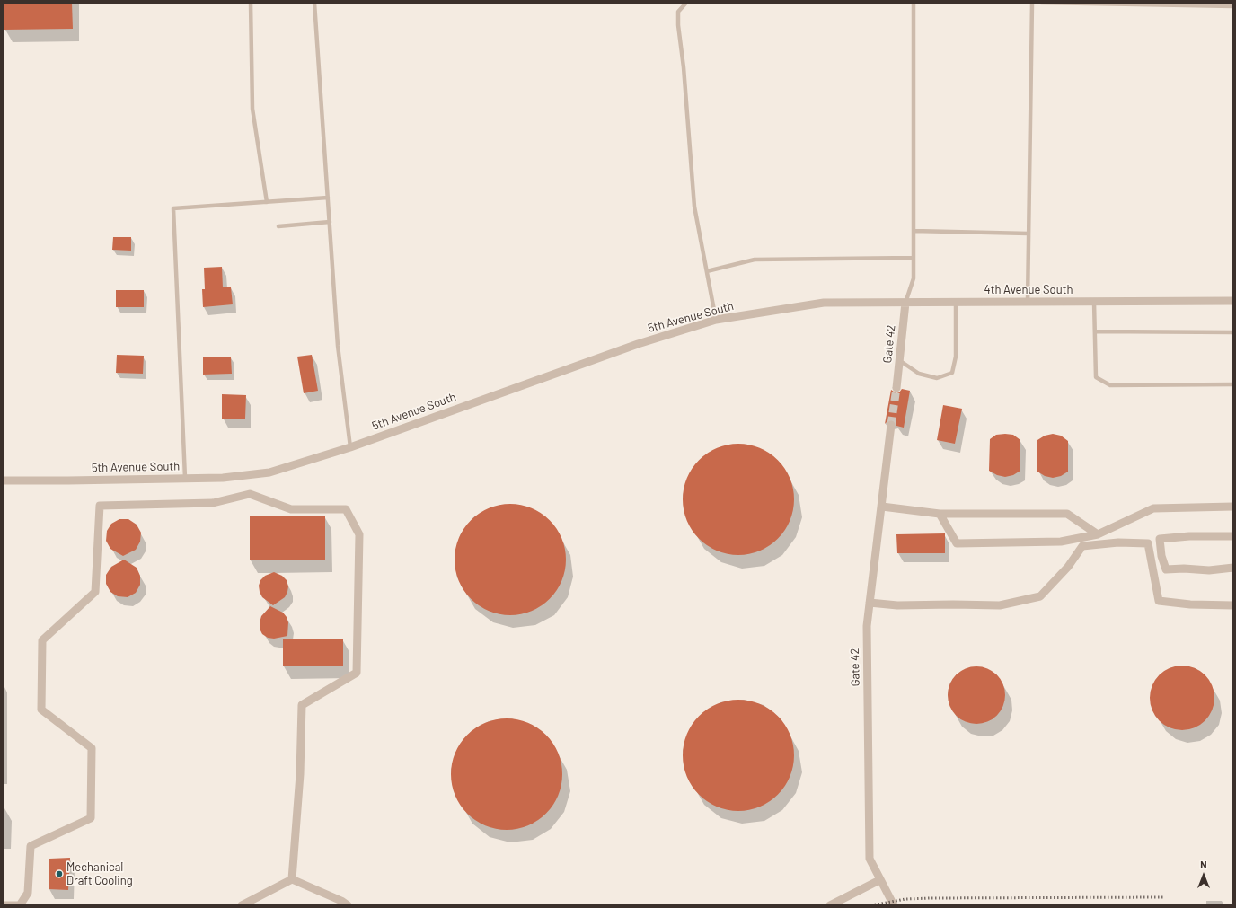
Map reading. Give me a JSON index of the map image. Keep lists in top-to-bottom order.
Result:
{
  "streets": {
    "street": ["4th Avenue South", "5th Avenue South", "Gate 42"]
  },
  "crossings": [
    ["4th Avenue South", "5th Avenue South"],
    ["4th Avenue South", "Gate 42"]
  ],
  "places": ["Mechanical Draft Cooling"],
  "north": "top"
}
